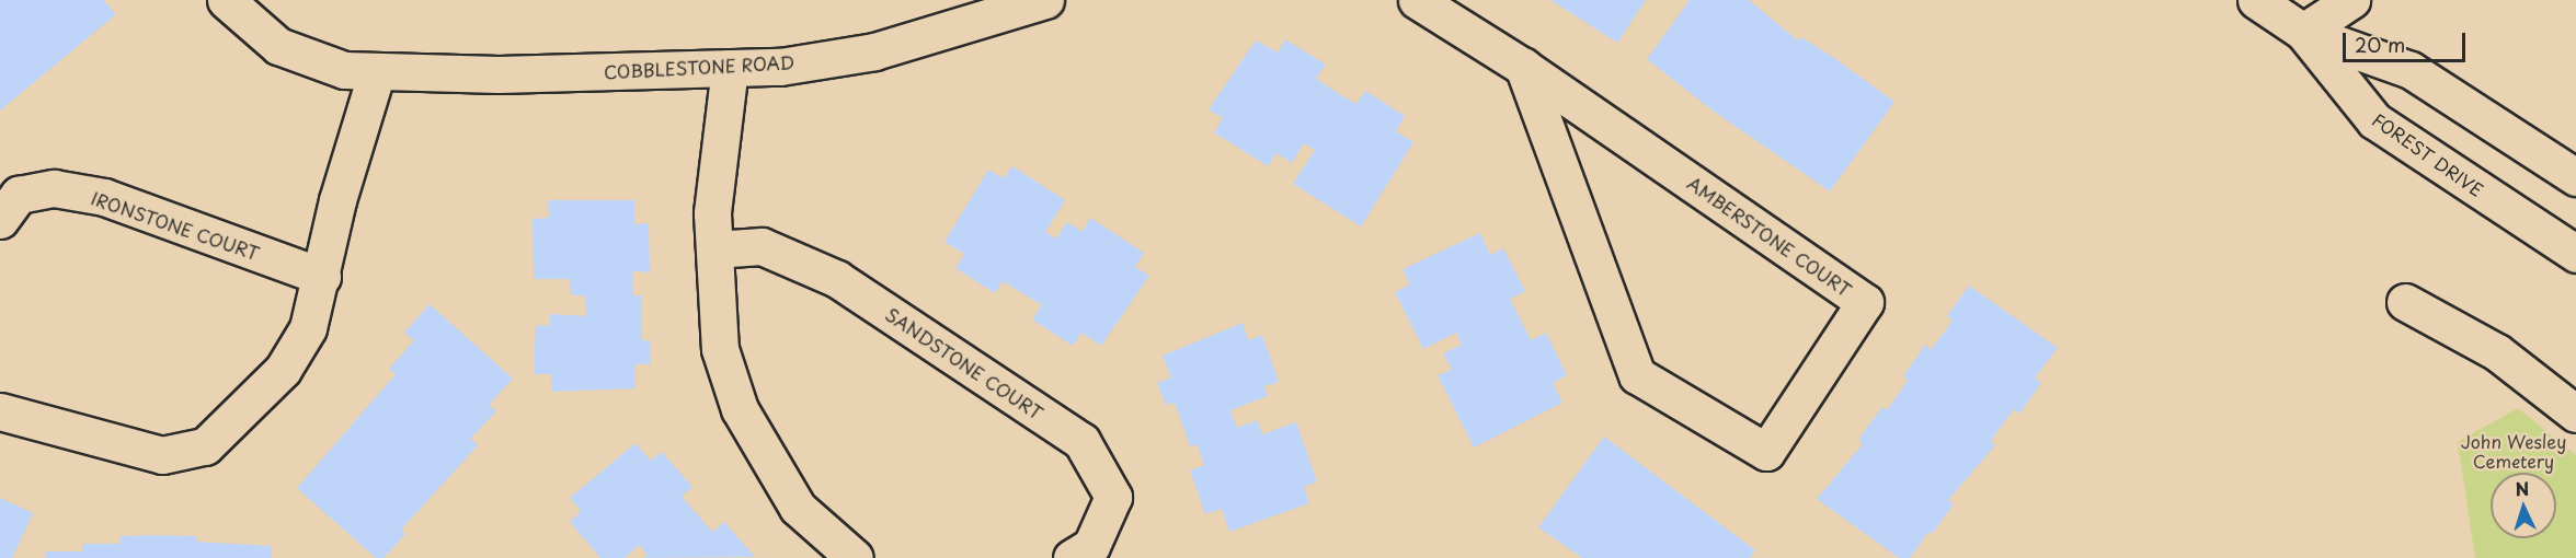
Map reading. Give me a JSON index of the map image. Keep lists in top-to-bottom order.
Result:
{
  "streets": {
    "street": [
      "COBBLESTONE ROAD",
      "FOREST DRIVE",
      "IRONSTONE COURT",
      "AMBERSTONE COURT",
      "SANDSTONE COURT"
    ]
  },
  "parks": ["John Wesley Cemetery"],
  "scale_bar": "20 m",
  "north": "top"
}
